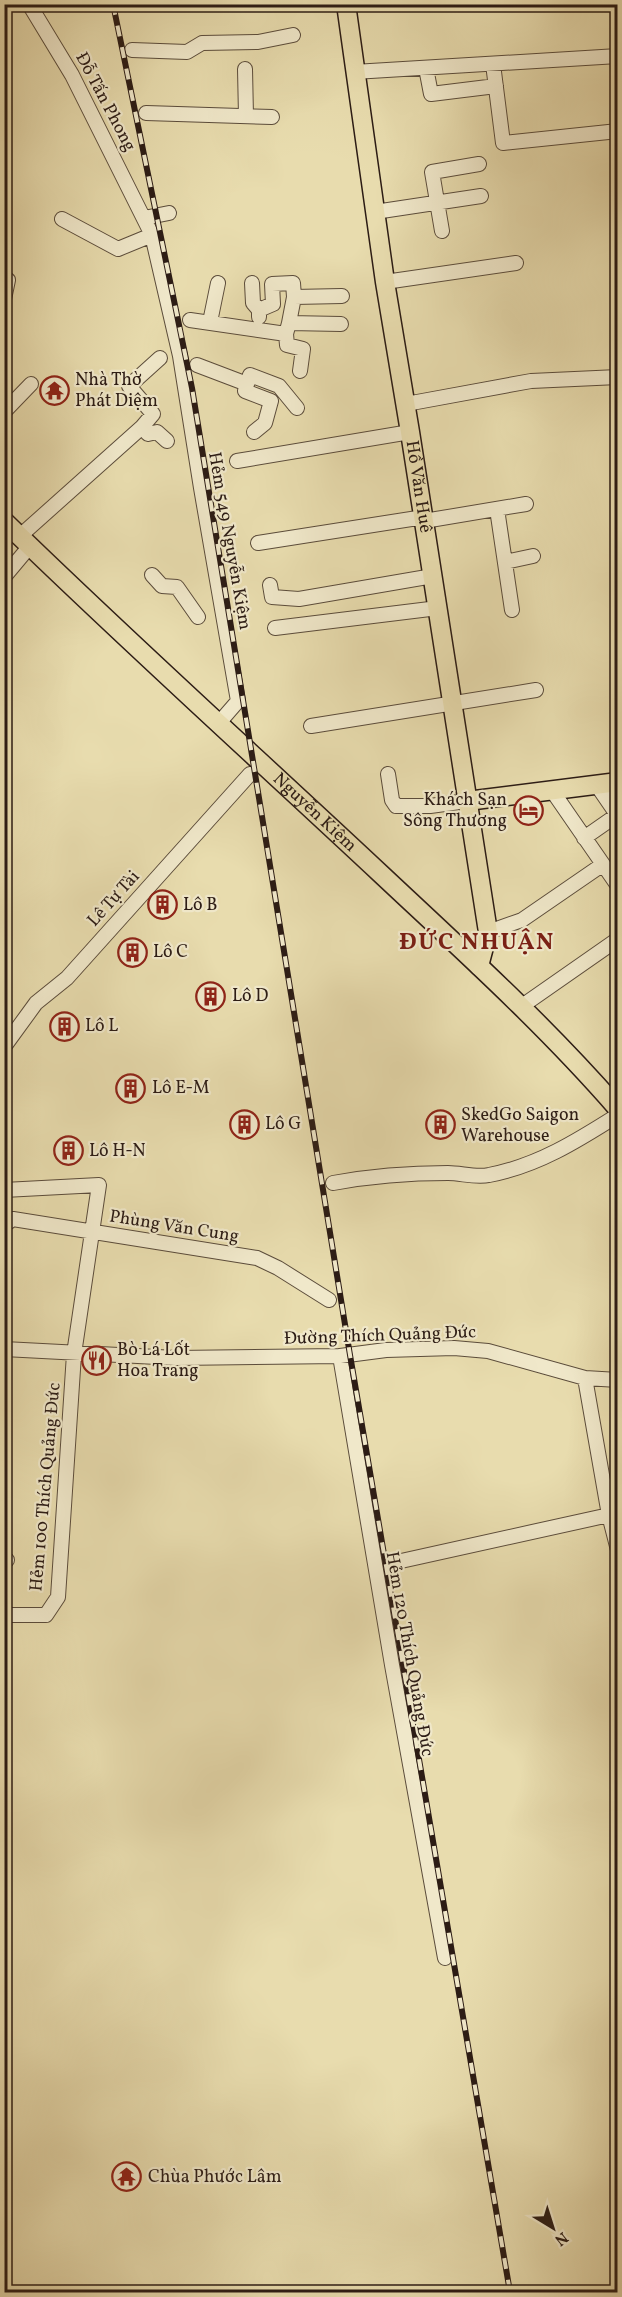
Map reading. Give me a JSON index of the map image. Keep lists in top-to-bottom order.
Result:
{
  "streets": {
    "main road": ["Hồ Văn Huê", "Nguyễn Kiệm"],
    "street": [
      "Đỗ Tấn Phong",
      "Hẻm 549 Nguyễn Kiệm",
      "Lê Tự Tài",
      "Phùng Văn Cung",
      "Đường Thích Quảng Đức",
      "Hẻm 100 Thích Quảng Đức",
      "Hẻm 120 Thích Quảng Đức"
    ]
  },
  "crossings": [
    ["Đỗ Tấn Phong", "Hẻm 549 Nguyễn Kiệm"],
    ["Hồ Văn Huê", "Nguyễn Kiệm"],
    ["Hẻm 549 Nguyễn Kiệm", "Nguyễn Kiệm"],
    ["Đường Thích Quảng Đức", "Hẻm 100 Thích Quảng Đức"],
    ["Đường Thích Quảng Đức", "Hẻm 120 Thích Quảng Đức"]
  ],
  "districts": ["ĐỨC NHUẬN"],
  "places": {
    "temple": ["Nhà Thờ Phát Diệm", "Chùa Phước Lâm"],
    "hotel": ["Khách Sạn Sông Thương"],
    "building": [
      "Lô B",
      "Lô C",
      "Lô D",
      "Lô L",
      "Lô E-M",
      "Lô G",
      "SkedGo Saigon Warehouse",
      "Lô H-N"
    ],
    "restaurant": ["Bò Lá Lốt Hoa Trang"]
  },
  "north": "bottom right"
}
